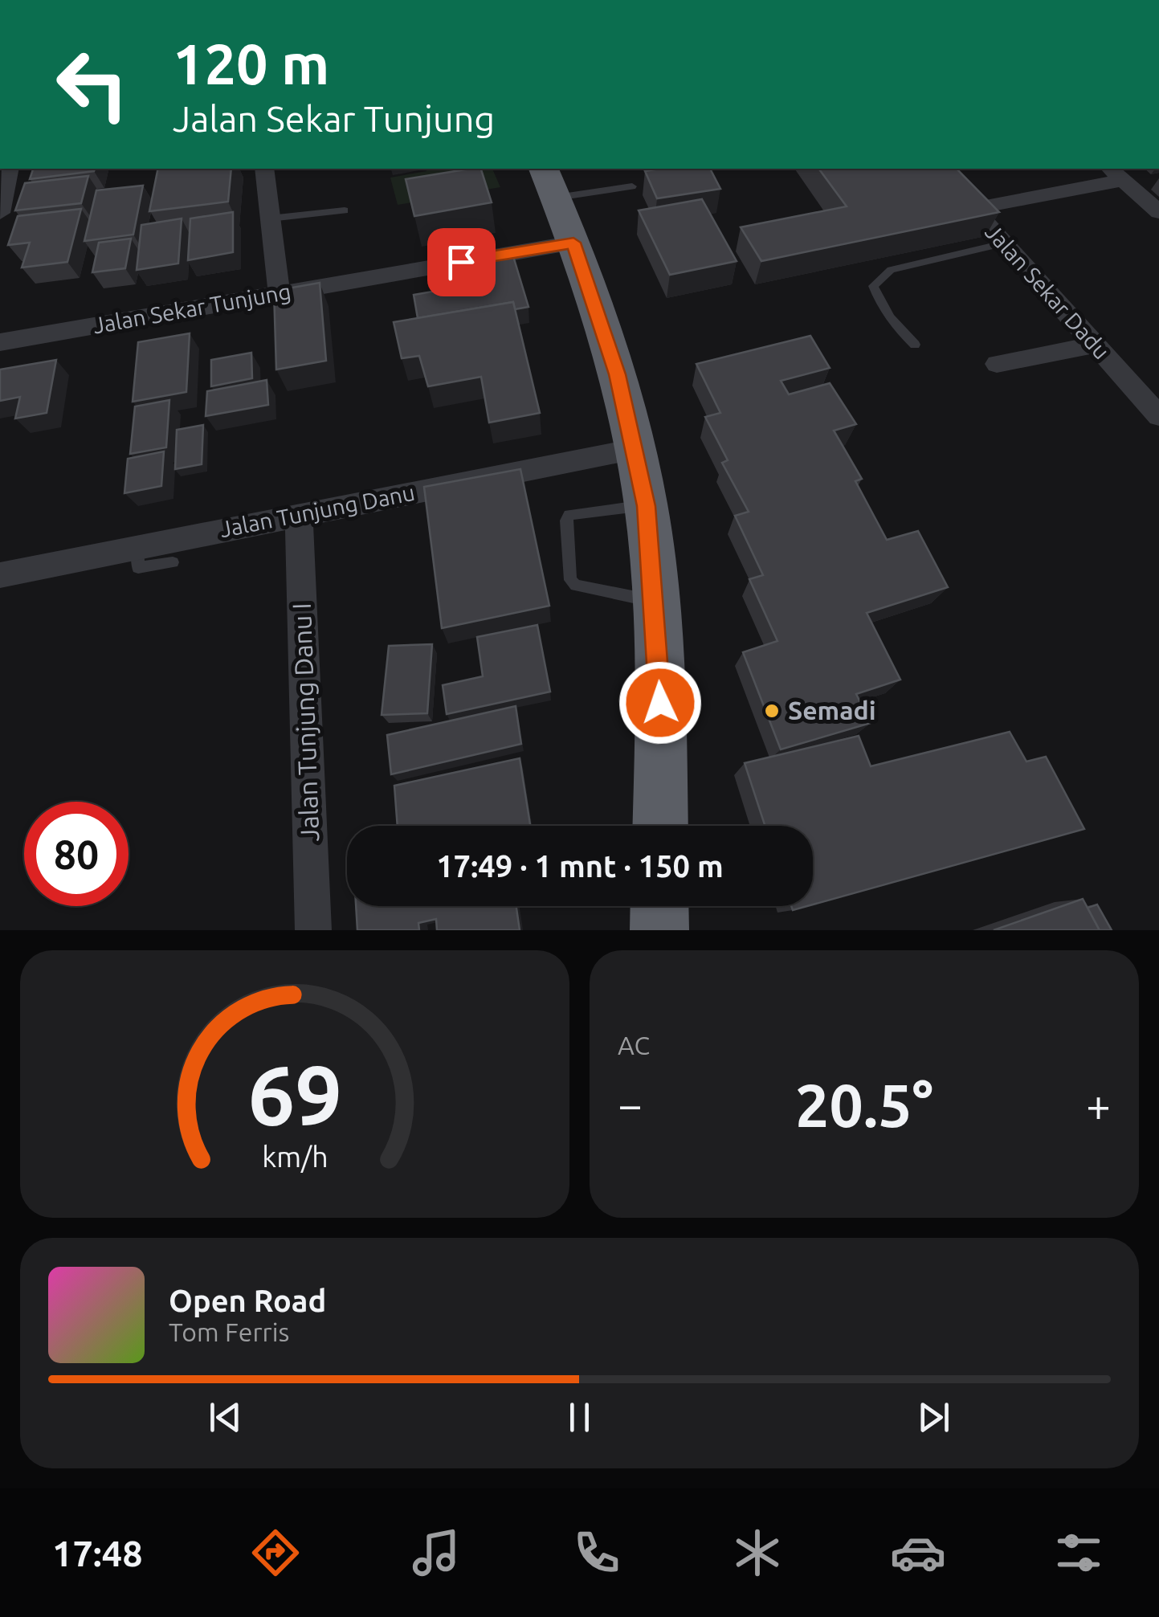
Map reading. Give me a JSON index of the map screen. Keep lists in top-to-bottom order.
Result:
{
  "streets": {
    "street": [
      "Jalan Sekar Dadu",
      "Jalan Sekar Tunjung",
      "Jalan Tunjung Danu",
      "Jalan Tunjung Danu I"
    ]
  },
  "crossings": [
    ["Jalan Tunjung Danu", "Jalan Tunjung Danu I"]
  ],
  "places": ["Semadi"],
  "page": {
    "turn": ["120 m", "Jalan Sekar Tunjung"],
    "limit": "80",
    "trip": "17:49 · 1 mnt · 150 m",
    "tile": "AC",
    "heat": ["−", "20.5°", "+"],
    "song": ["Open Road", "Tom Ferris"],
    "tabs": "17:48",
    "gauge": ["69", "km/h"]
  }
}
